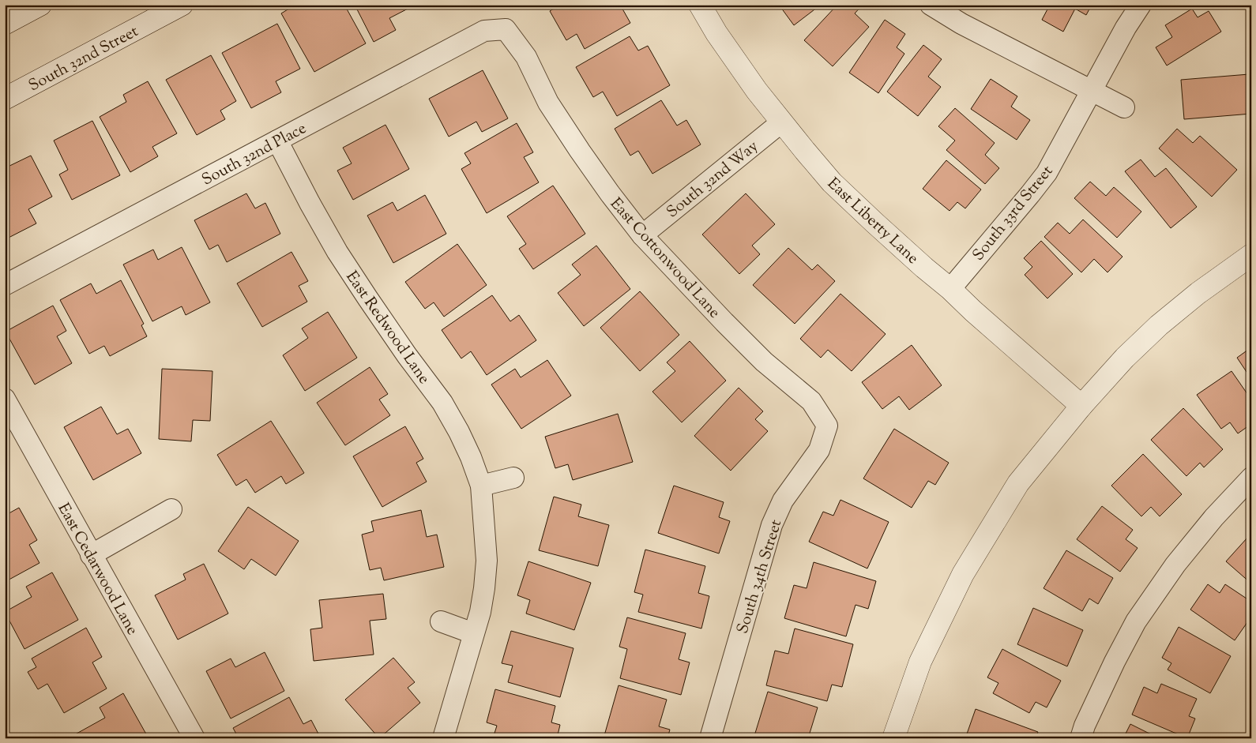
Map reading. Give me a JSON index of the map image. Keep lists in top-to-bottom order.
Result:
{
  "streets": {
    "street": [
      "South 32nd Street",
      "South 32nd Place",
      "South 32nd Way",
      "South 33rd Street",
      "East Liberty Lane",
      "East Cottonwood Lane",
      "East Redwood Lane",
      "East Cedarwood Lane",
      "South 34th Street"
    ]
  },
  "crossings": [
    ["South 32nd Place", "East Cottonwood Lane"],
    ["South 32nd Place", "East Redwood Lane"],
    ["South 32nd Way", "East Liberty Lane"],
    ["South 32nd Way", "East Cottonwood Lane"],
    ["South 33rd Street", "East Liberty Lane"],
    ["East Cottonwood Lane", "South 34th Street"]
  ]
}
